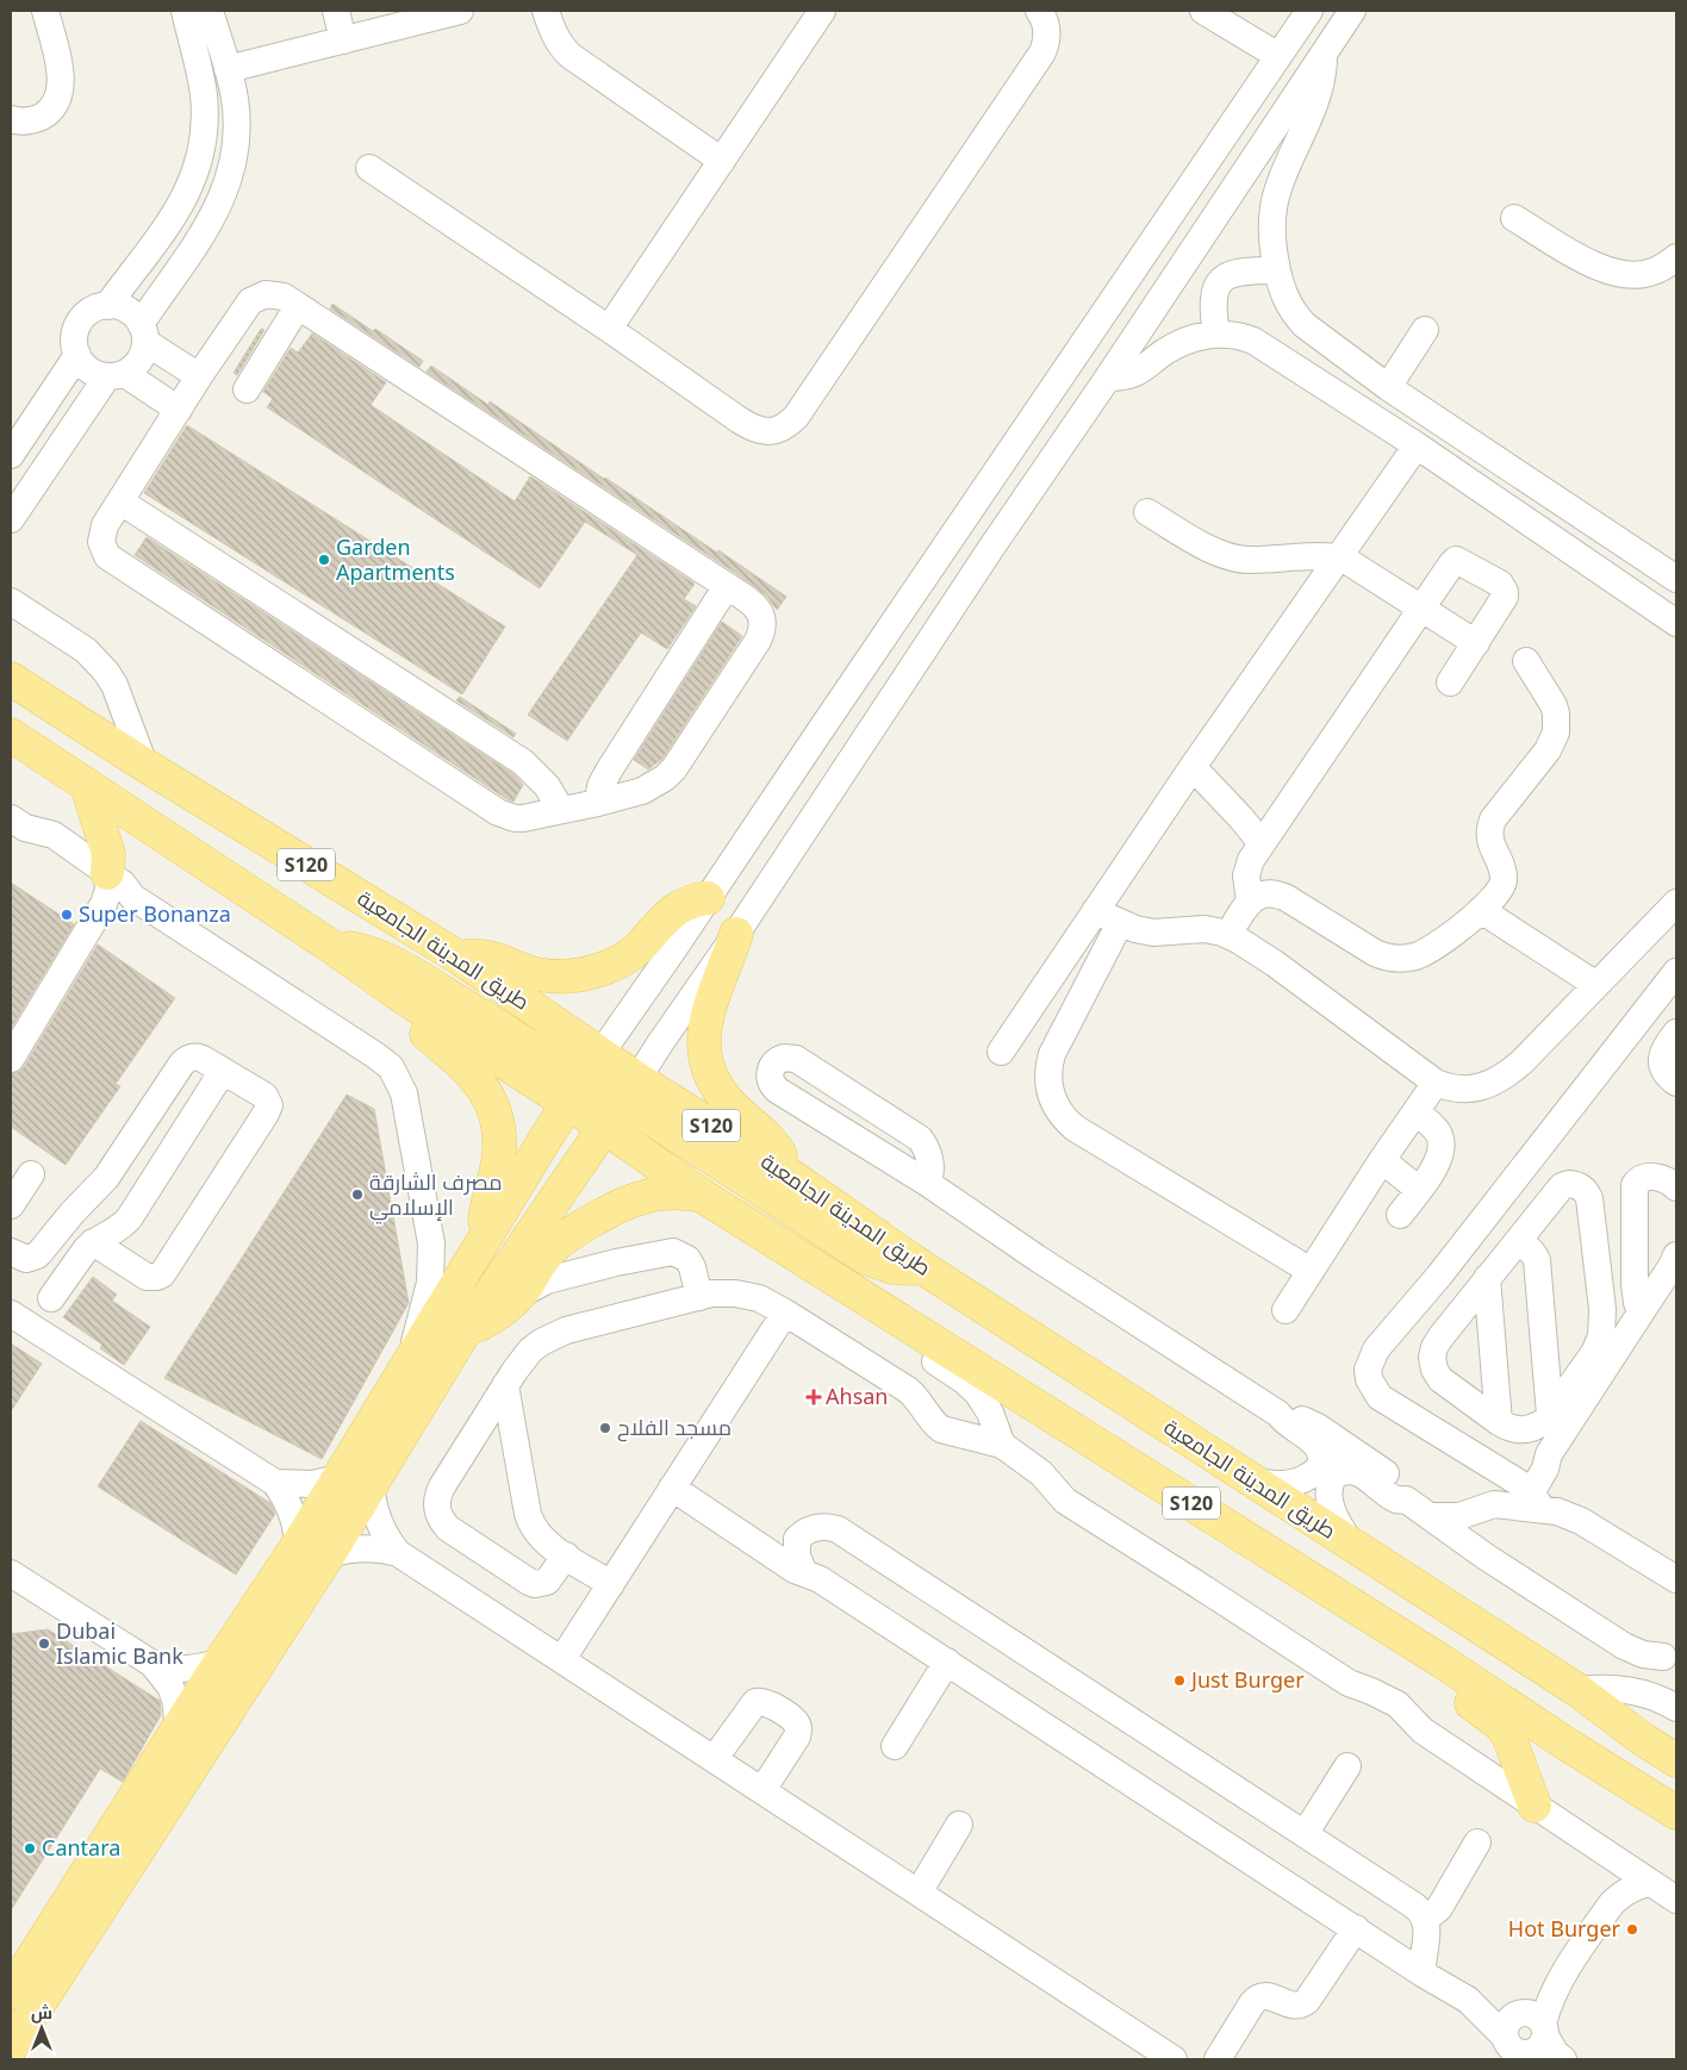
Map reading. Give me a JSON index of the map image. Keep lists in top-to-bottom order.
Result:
{
  "streets": {
    "main road": ["S120", "طريق المدينة الجامعية"]
  },
  "places": {
    "other": [
      "Garden Apartments",
      "Super Bonanza",
      "مصرف الشارقة الإسلامي",
      "مسجد الفلاح",
      "Dubai Islamic Bank",
      "Just Burger",
      "Cantara",
      "Hot Burger"
    ],
    "health": ["Ahsan"]
  },
  "north": "top"
}
